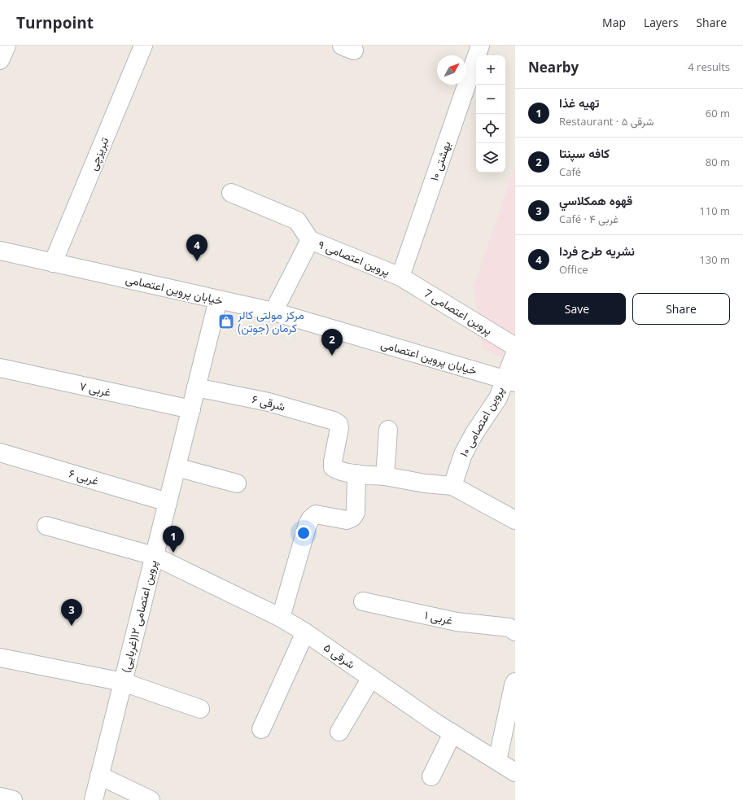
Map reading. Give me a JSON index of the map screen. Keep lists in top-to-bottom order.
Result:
{
  "streets": {
    "street": [
      "تبریزچی",
      "بهشتی ۱۰",
      "پروین اعتصامی ۹",
      "خیابان پروین اعتصامی",
      "پروین اعتصامی 7",
      "غربی ۷",
      "شرقی ۶",
      "پروین اعتصامی ۱۰",
      "غربی ۶",
      "پروین اعتصامی ۱۲(غربایی)",
      "غربی ۱",
      "شرقی ۵"
    ]
  },
  "crossings": [
    ["تبریزچی", "خیابان پروین اعتصامی"],
    ["بهشتی ۱۰", "پروین اعتصامی ۹"],
    ["بهشتی ۱۰", "پروین اعتصامی 7"],
    ["پروین اعتصامی ۹", "خیابان پروین اعتصامی"],
    ["پروین اعتصامی ۹", "پروین اعتصامی 7"],
    ["خیابان پروین اعتصامی", "پروین اعتصامی ۱۰"],
    ["خیابان پروین اعتصامی", "پروین اعتصامی ۱۲(غربایی)"],
    ["غربی ۷", "پروین اعتصامی ۱۲(غربایی)"],
    ["شرقی ۶", "پروین اعتصامی ۱۲(غربایی)"],
    ["غربی ۶", "پروین اعتصامی ۱۲(غربایی)"],
    ["پروین اعتصامی ۱۲(غربایی)", "شرقی ۵"]
  ],
  "places": {
    "shop": ["مرکز مولتی کالر کرمان (جوتن)"]
  },
  "north": "top right",
  "page": {
    "header": "Turnpoint",
    "nav": ["Map", "Layers", "Share"],
    "heading": ["Nearby", "4 results"],
    "map_buttons": ["+", "−"],
    "list": [
      {
        "mark": "1",
        "name": "تهیه غذا",
        "note": "Restaurant · شرقی ۵",
        "value": "60 m"
      },
      {
        "mark": "2",
        "name": "کافه سپنتا",
        "note": "Café",
        "value": "80 m"
      },
      {
        "mark": "3",
        "name": "قهوه همكلاسي",
        "note": "Café · غربی ۴",
        "value": "110 m"
      },
      {
        "mark": "4",
        "name": "نشریه طرح فردا",
        "note": "Office",
        "value": "130 m"
      }
    ],
    "pins": [
      "4",
      "2",
      "1",
      "3"
    ],
    "buttons": ["Save", "Share"]
  }
}
